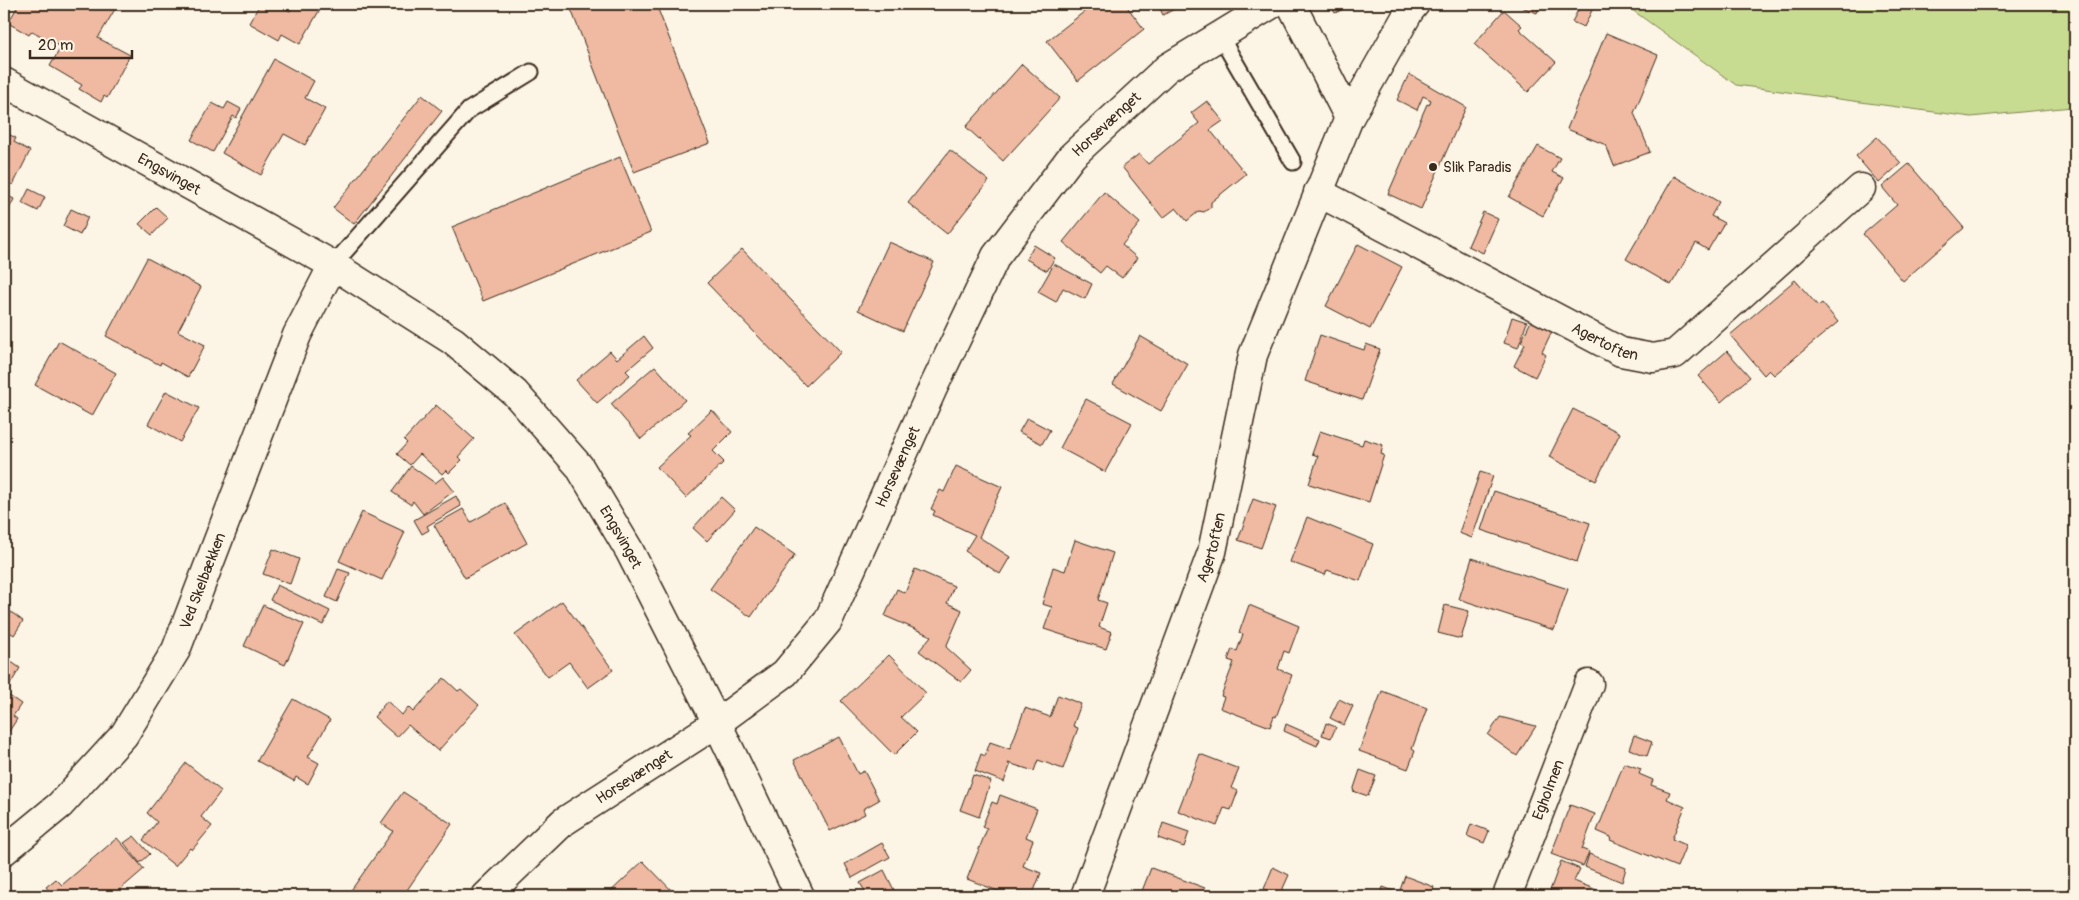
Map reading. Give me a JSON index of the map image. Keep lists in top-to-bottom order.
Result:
{
  "streets": {
    "street": [
      "Horsevænget",
      "Engsvinget",
      "Agertoften",
      "Ved Skelbækken",
      "Egholmen"
    ]
  },
  "crossings": [
    ["Horsevænget", "Engsvinget"],
    ["Engsvinget", "Ved Skelbækken"]
  ],
  "places": ["Slik Paradis"],
  "scale_bar": "20 m"
}
